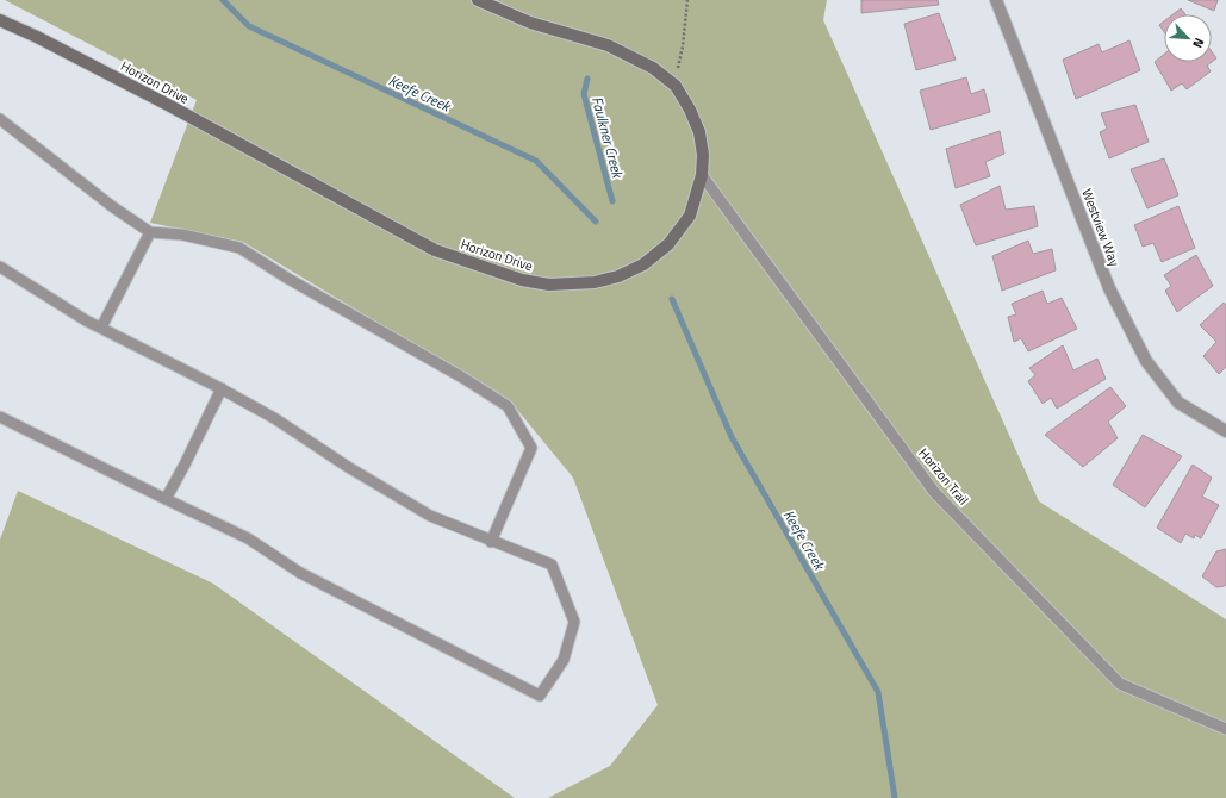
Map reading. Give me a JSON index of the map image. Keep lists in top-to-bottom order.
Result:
{
  "streets": {
    "street": ["Horizon Drive", "Westview Way"],
    "lane": ["Horizon Trail"]
  },
  "crossings": [
    ["Horizon Drive", "Horizon Trail"]
  ],
  "water": ["Keefe Creek", "Faulkner Creek"],
  "north": "bottom right"
}
